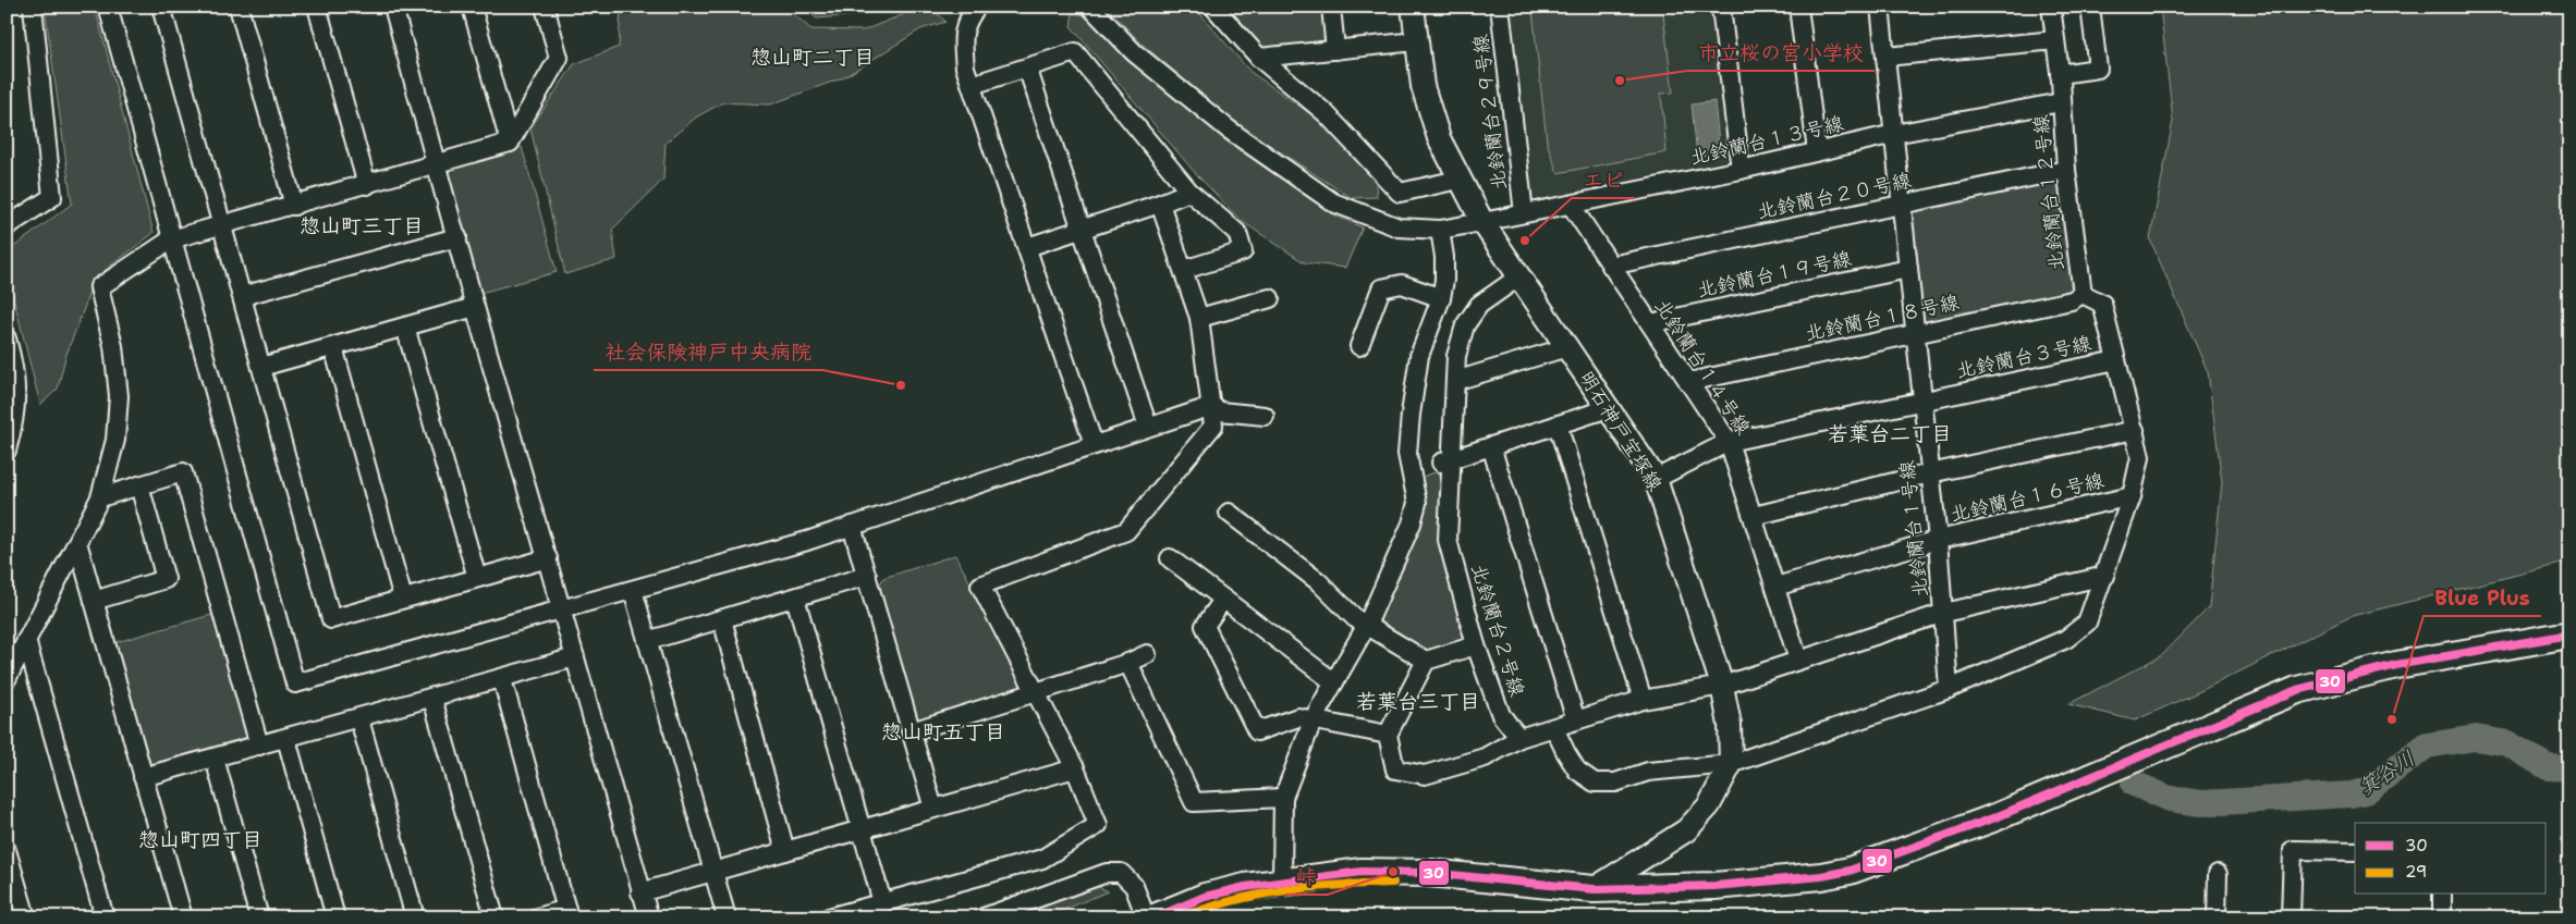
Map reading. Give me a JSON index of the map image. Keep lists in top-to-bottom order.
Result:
{
  "streets": {
    "main road": ["明石神戸宝塚線"],
    "street": [
      "北鈴蘭台２９号線",
      "北鈴蘭台１３号線",
      "北鈴蘭台１２号線",
      "北鈴蘭台２０号線",
      "北鈴蘭台１９号線",
      "北鈴蘭台１８号線",
      "北鈴蘭台３号線",
      "北鈴蘭台１４号線",
      "北鈴蘭台１６号線",
      "北鈴蘭台１号線",
      "北鈴蘭台２号線"
    ]
  },
  "crossings": [
    ["北鈴蘭台２９号線", "北鈴蘭台１３号線"],
    ["北鈴蘭台１３号線", "北鈴蘭台１２号線"],
    ["北鈴蘭台１３号線", "北鈴蘭台１４号線"],
    ["北鈴蘭台１３号線", "明石神戸宝塚線"],
    ["北鈴蘭台１３号線", "北鈴蘭台１号線"],
    ["北鈴蘭台１２号線", "北鈴蘭台２０号線"],
    ["北鈴蘭台１２号線", "北鈴蘭台１８号線"],
    ["北鈴蘭台１２号線", "北鈴蘭台３号線"],
    ["北鈴蘭台２０号線", "北鈴蘭台１４号線"],
    ["北鈴蘭台２０号線", "北鈴蘭台１号線"],
    ["北鈴蘭台１９号線", "北鈴蘭台１４号線"],
    ["北鈴蘭台１９号線", "北鈴蘭台１号線"],
    ["北鈴蘭台１８号線", "北鈴蘭台１４号線"],
    ["北鈴蘭台１８号線", "北鈴蘭台１号線"],
    ["北鈴蘭台３号線", "北鈴蘭台１４号線"],
    ["北鈴蘭台３号線", "明石神戸宝塚線"],
    ["北鈴蘭台３号線", "北鈴蘭台１６号線"],
    ["北鈴蘭台３号線", "北鈴蘭台１号線"],
    ["北鈴蘭台１４号線", "北鈴蘭台１６号線"],
    ["明石神戸宝塚線", "北鈴蘭台２号線"],
    ["北鈴蘭台１６号線", "北鈴蘭台１号線"]
  ],
  "districts": [
    "惣山町二丁目",
    "惣山町三丁目",
    "若葉台二丁目",
    "若葉台三丁目",
    "惣山町五丁目",
    "惣山町四丁目"
  ],
  "water": ["箕谷川"],
  "places": [
    "市立桜の宮小学校",
    "エピ",
    "社会保険神戸中央病院",
    "Blue Plus",
    "峠"
  ],
  "lines": ["transit line 30", "transit line 29"],
  "legend": ["30", "29"]
}
